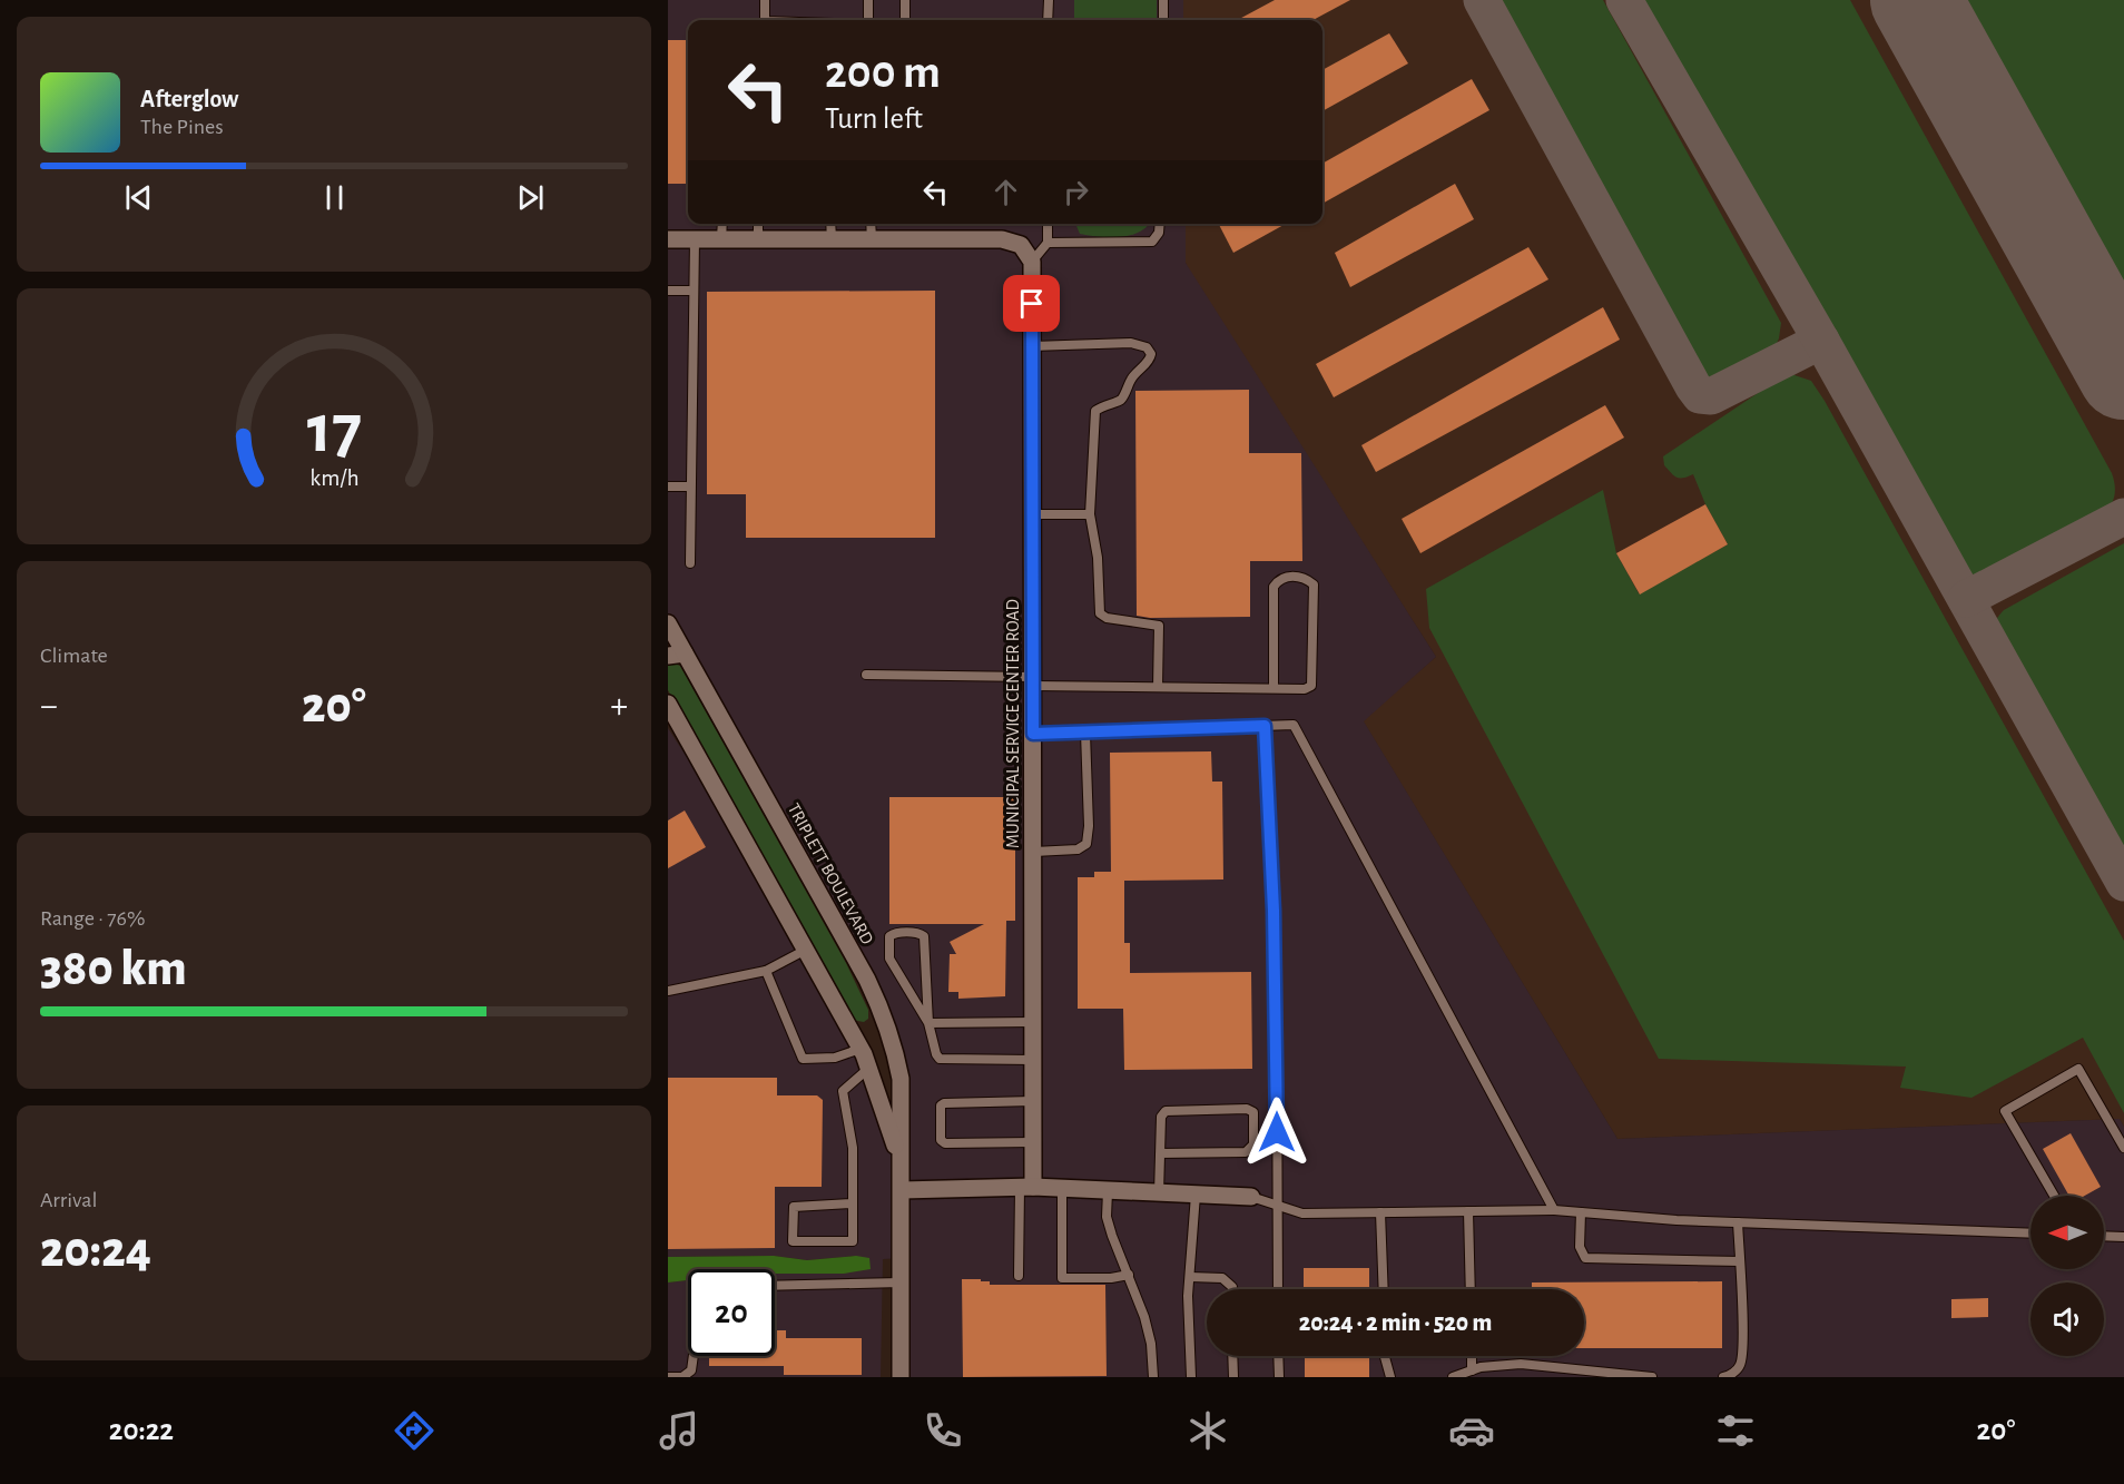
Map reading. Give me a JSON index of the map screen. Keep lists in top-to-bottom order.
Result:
{
  "streets": {
    "street": ["MUNICIPAL SERVICE CENTER ROAD", "TRIPLETT BOULEVARD"]
  },
  "north": "left",
  "page": {
    "turn": ["200 m", "Turn left"],
    "song": ["Afterglow", "The Pines"],
    "tile": [
      "Climate",
      ["Range · 76%", "380 km"],
      ["Arrival", "20:24"]
    ],
    "heat": ["−", "20°", "+"],
    "limit": "20",
    "trip": "20:24 · 2 min · 520 m",
    "tabs": ["20:22", "20°"],
    "gauge": ["17", "km/h"]
  }
}
